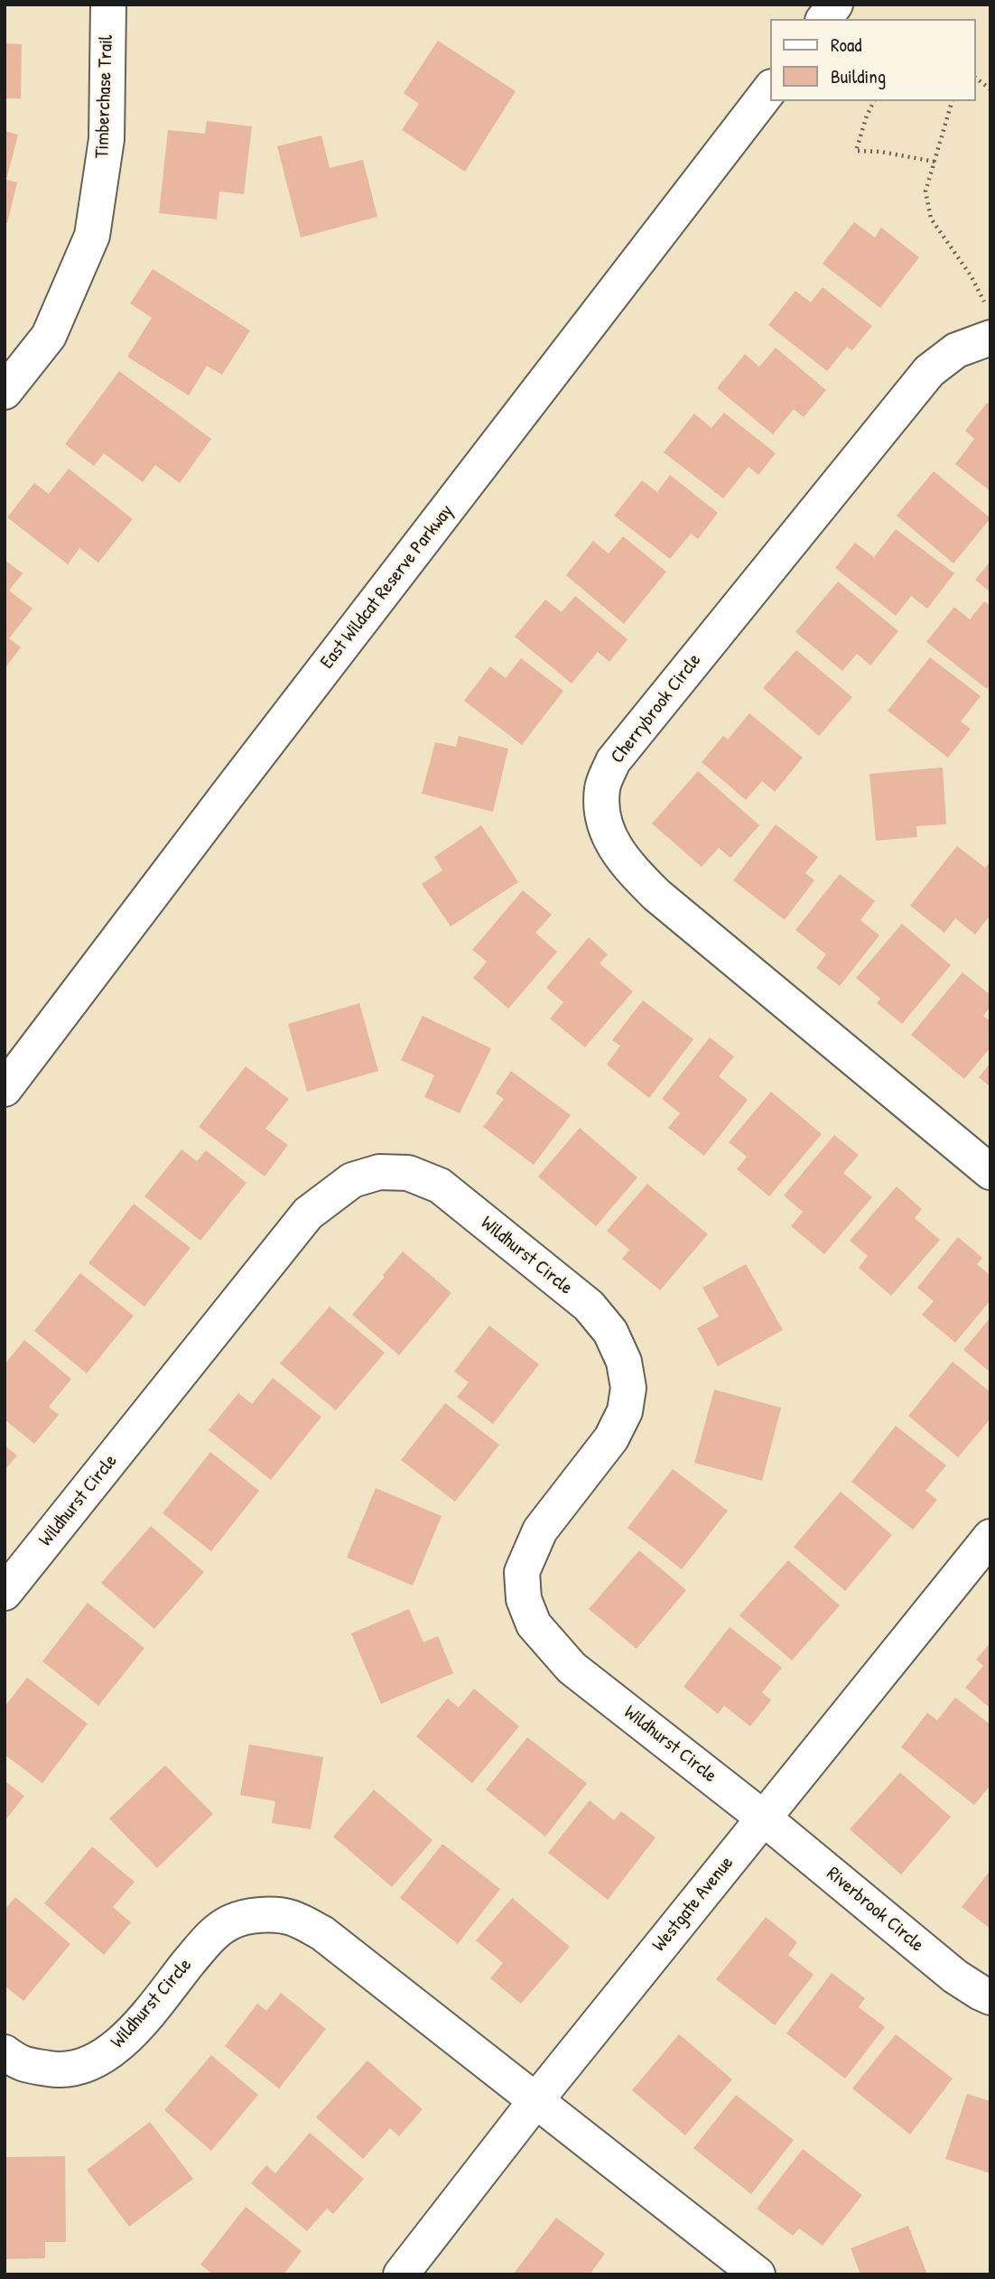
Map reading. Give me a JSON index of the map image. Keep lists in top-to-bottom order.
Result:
{
  "streets": {
    "street": [
      "Timberchase Trail",
      "East Wildcat Reserve Parkway",
      "Cherrybrook Circle",
      "Wildhurst Circle",
      "Westgate Avenue",
      "Riverbrook Circle"
    ]
  },
  "crossings": [
    ["Wildhurst Circle", "Westgate Avenue"],
    ["Wildhurst Circle", "Riverbrook Circle"],
    ["Westgate Avenue", "Riverbrook Circle"]
  ],
  "legend": ["Road", "Building"]
}
